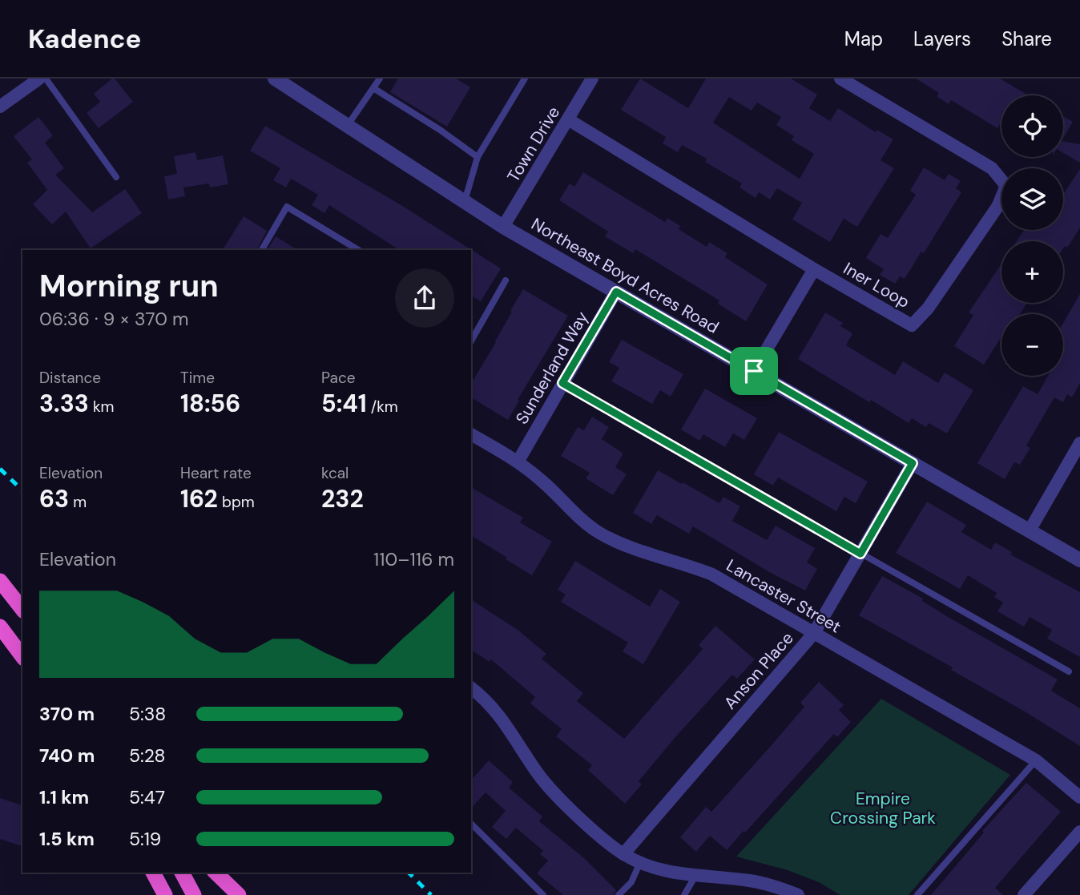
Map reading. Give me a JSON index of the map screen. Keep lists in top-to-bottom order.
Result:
{
  "streets": {
    "street": [
      "Town Drive",
      "Northeast Boyd Acres Road",
      "Iner Loop",
      "Sunderland Way",
      "Lancaster Street",
      "Anson Place"
    ]
  },
  "crossings": [
    ["Town Drive", "Northeast Boyd Acres Road"],
    ["Town Drive", "Iner Loop"],
    ["Northeast Boyd Acres Road", "Sunderland Way"],
    ["Northeast Boyd Acres Road", "Anson Place"],
    ["Sunderland Way", "Lancaster Street"],
    ["Lancaster Street", "Anson Place"]
  ],
  "parks": ["Empire Crossing Park"],
  "page": {
    "header": "Kadence",
    "nav": ["Map", "Layers", "Share"],
    "map_buttons": ["+", "−"],
    "heading": ["Morning run", "06:36 · 9 × 370 m"],
    "stats": [
      ["Distance", "3.33 km"],
      ["Time", "18:56"],
      ["Pace", "5:41 /km"],
      ["Elevation", "63 m"],
      ["Heart rate", "162 bpm"],
      ["kcal", "232"]
    ],
    "chart": ["Elevation", "110–116 m"],
    "list": [
      {
        "name": "370 m",
        "note": "5:38"
      },
      {
        "name": "740 m",
        "note": "5:28"
      },
      {
        "name": "1.1 km",
        "note": "5:47"
      },
      {
        "name": "1.5 km",
        "note": "5:19"
      }
    ]
  }
}
